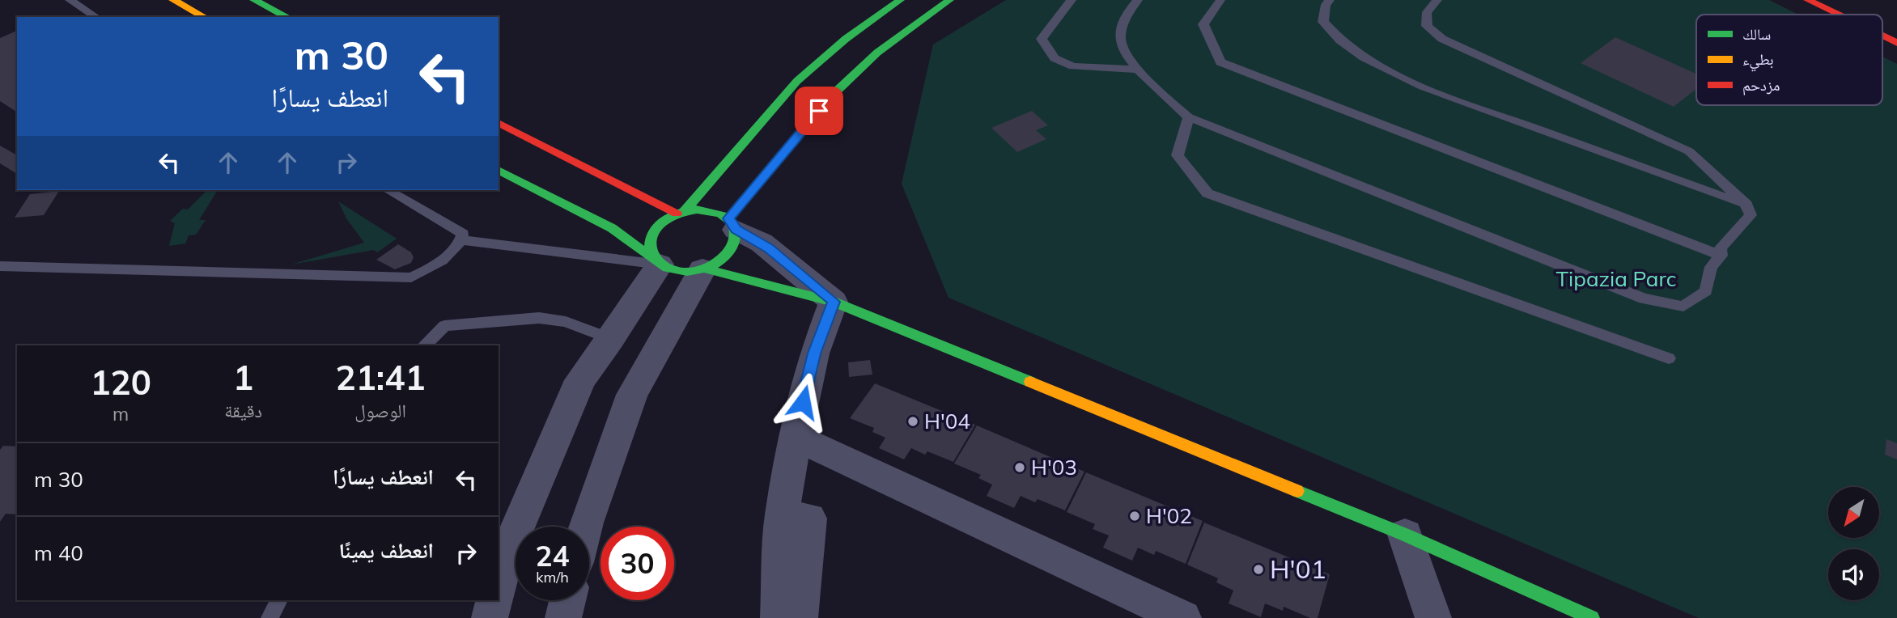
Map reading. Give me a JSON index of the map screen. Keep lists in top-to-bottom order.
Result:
{
  "parks": ["Tipazia Parc"],
  "places": [
    "H'04",
    "H'03",
    "H'02",
    "H'01"
  ],
  "legend": ["سالك", "بطيء", "مزدحم"],
  "north": "bottom left",
  "page": {
    "turn": ["30 m", "انعطف يسارًا"],
    "eta": [
      "21:41",
      "الوصول",
      "1",
      "دقيقة",
      "120",
      "m"
    ],
    "list": [
      {
        "name": "انعطف يسارًا",
        "value": "30 m"
      },
      {
        "name": "انعطف يمينًا",
        "value": "40 m"
      }
    ],
    "speed": "24 km/h",
    "limit": "30"
  }
}
